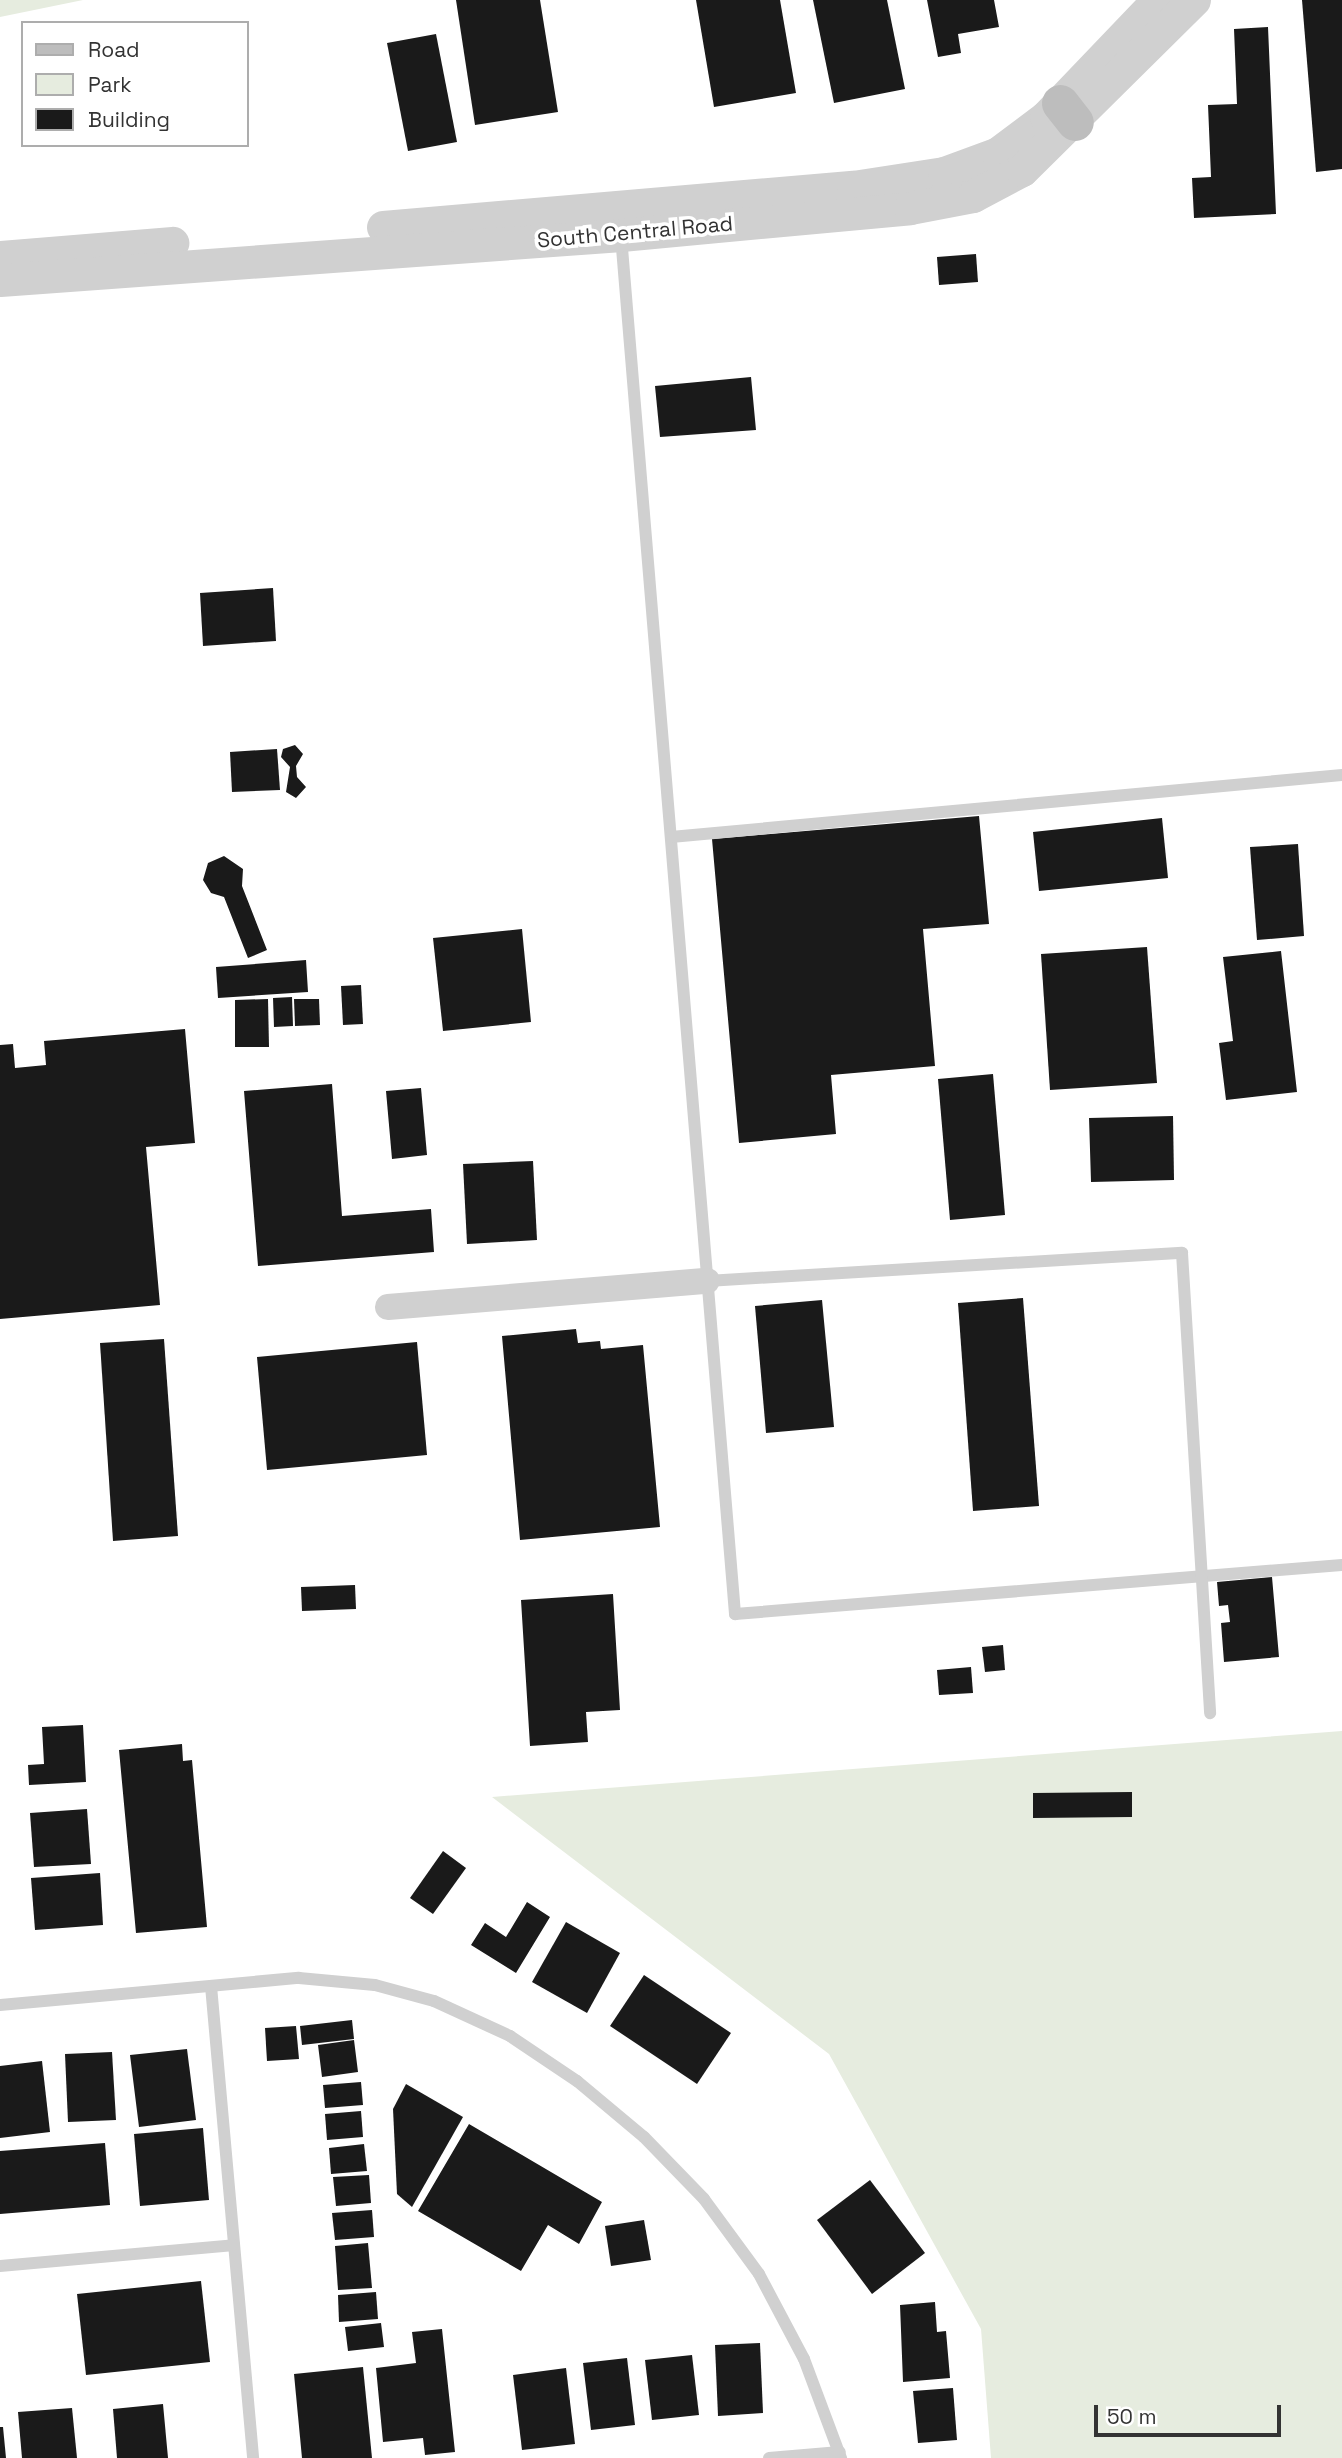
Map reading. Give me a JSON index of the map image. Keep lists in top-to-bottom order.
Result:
{
  "streets": {
    "street": ["South Central Road"]
  },
  "legend": ["Road", "Park", "Building"],
  "scale_bar": "50 m"
}
